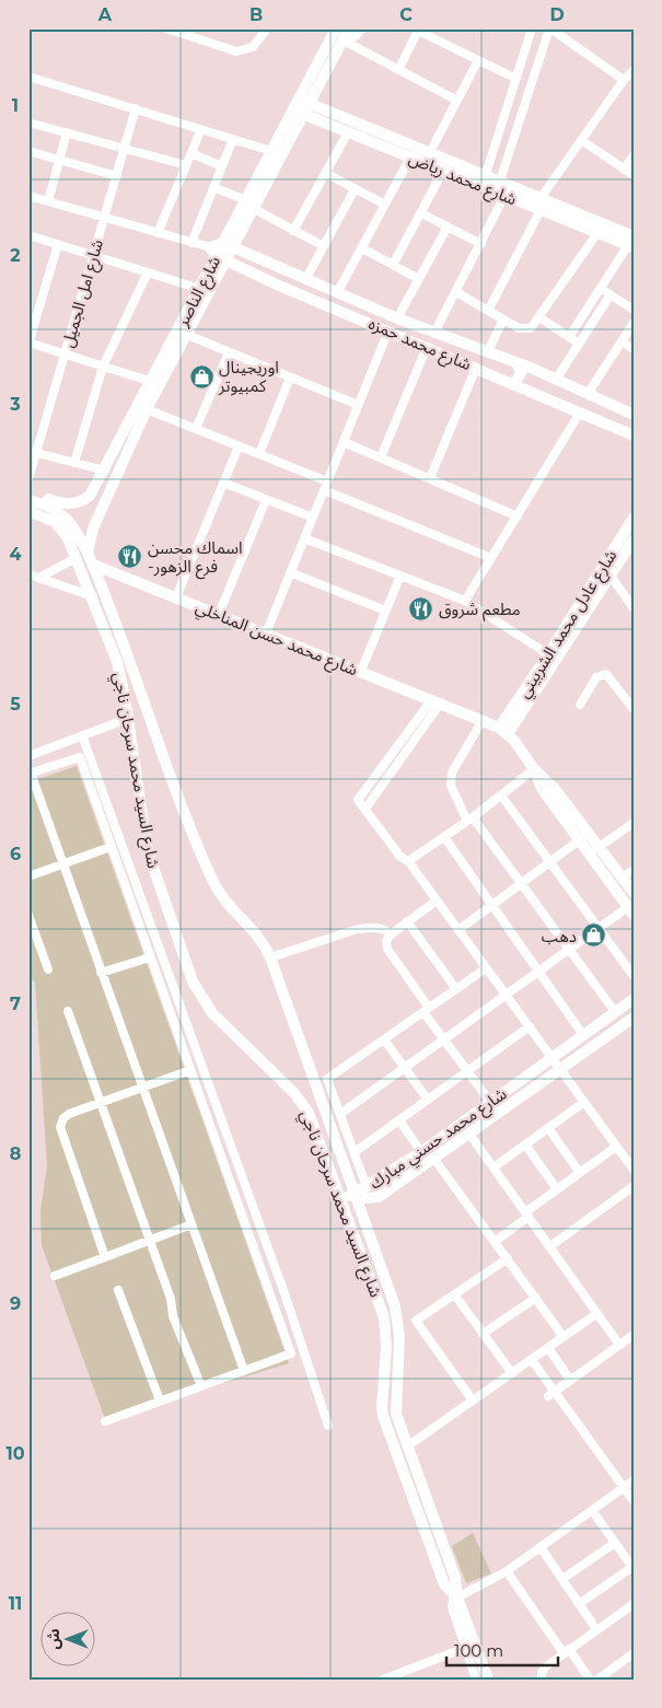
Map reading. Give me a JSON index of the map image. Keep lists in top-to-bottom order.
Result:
{
  "streets": {
    "street": [
      "شارع محمد رياض",
      "شارع الناصر",
      "شارع امل الجميل",
      "شارع محمد حمزه",
      "شارع عادل محمد الشربيني",
      "شارع محمد حسن المناخلي",
      "شارع السيد محمد سرحان ناجي",
      "شارع محمد حسني مبارك"
    ]
  },
  "crossings": [
    ["شارع محمد رياض", "شارع الناصر"],
    ["شارع الناصر", "شارع محمد حمزه"],
    ["شارع امل الجميل", "شارع محمد حمزه"],
    ["شارع عادل محمد الشربيني", "شارع محمد حسن المناخلي"],
    ["شارع محمد حسن المناخلي", "شارع السيد محمد سرحان ناجي"],
    ["شارع السيد محمد سرحان ناجي", "شارع محمد حسني مبارك"]
  ],
  "places": {
    "shop": ["اوريجينال كمبيوتر", "دهب"],
    "restaurant": ["اسماك محسن -فرع الزهور", "مطعم شروق"]
  },
  "scale_bar": "100 m",
  "north": "left",
  "grid": {
    "columns": [
      "A",
      "B",
      "C",
      "D"
    ],
    "rows": [
      "1",
      "2",
      "3",
      "4",
      "5",
      "6",
      "7",
      "8",
      "9",
      "10",
      "11"
    ]
  }
}
